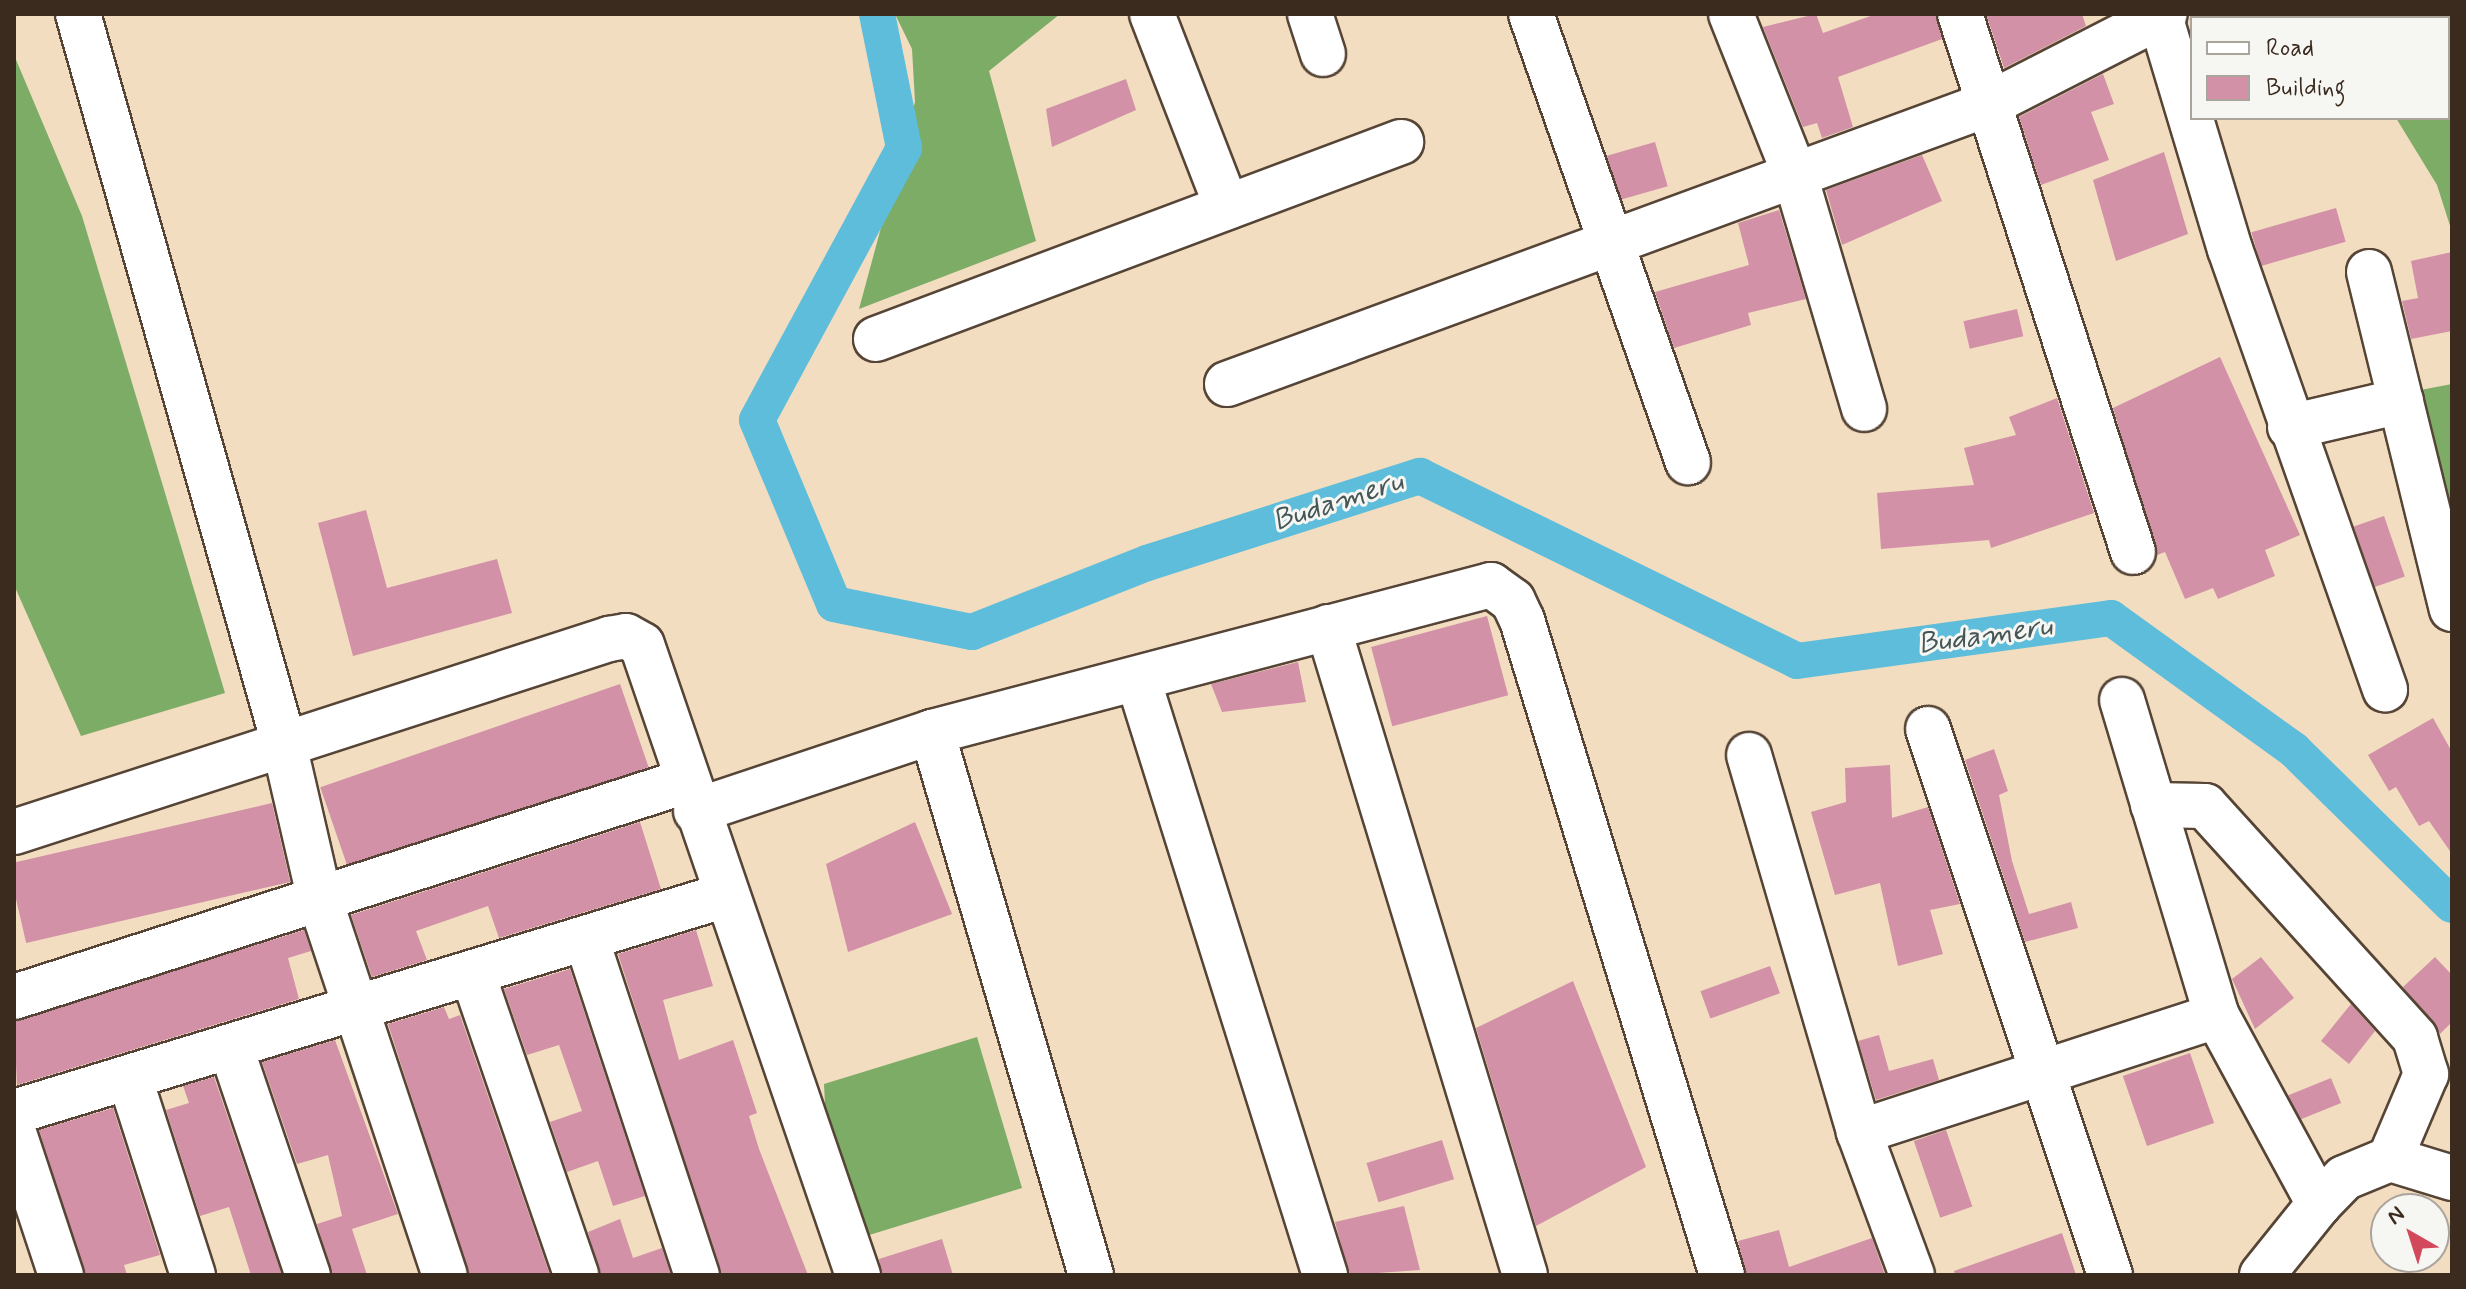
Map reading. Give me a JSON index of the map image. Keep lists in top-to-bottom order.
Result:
{
  "water": ["Budameru"],
  "legend": ["Road", "Building"],
  "north": "top left"
}
